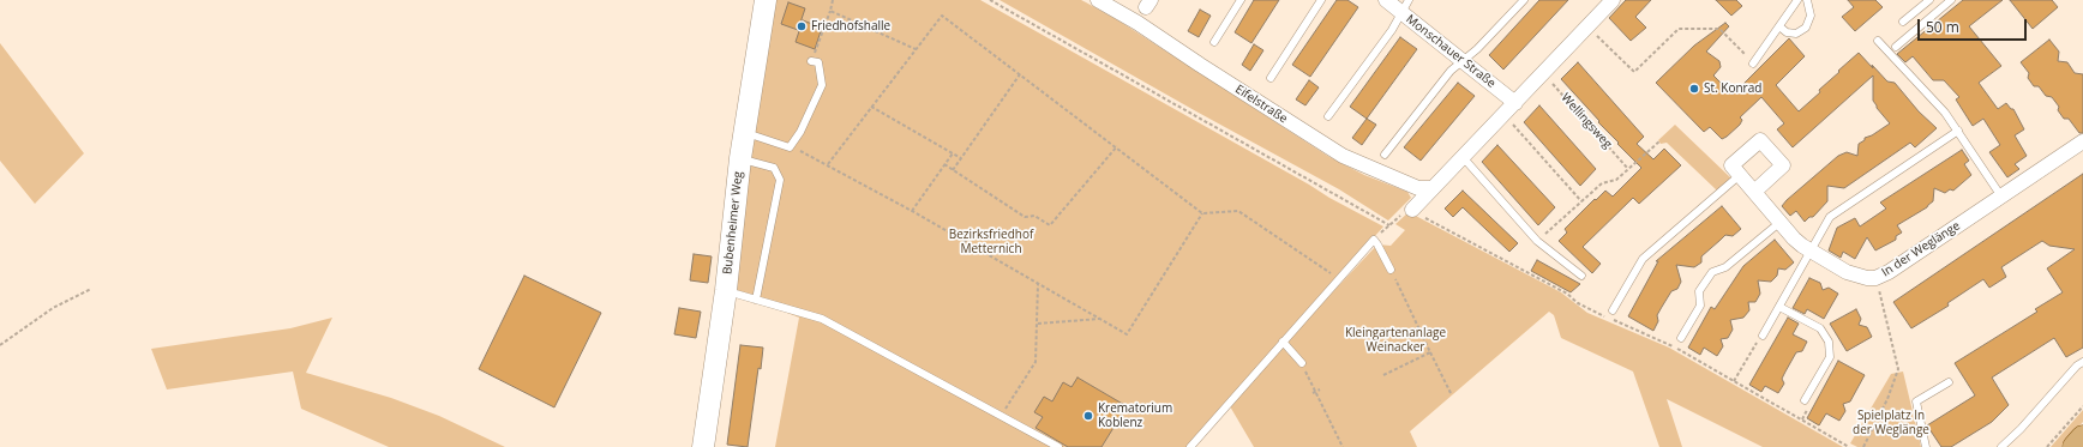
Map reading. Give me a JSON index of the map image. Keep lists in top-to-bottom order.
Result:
{
  "streets": {
    "street": [
      "Monschauer Straße",
      "Eifelstraße",
      "Bubenheimer Weg",
      "In der Weglänge"
    ],
    "path": ["Wellingsweg"]
  },
  "parks": ["Bezirksfriedhof Metternich", "Kleingartenanlage Weinacker", "Spielplatz In der Weglänge"],
  "places": ["Friedhofshalle", "St. Konrad", "Krematorium Koblenz"],
  "scale_bar": "50 m"
}
